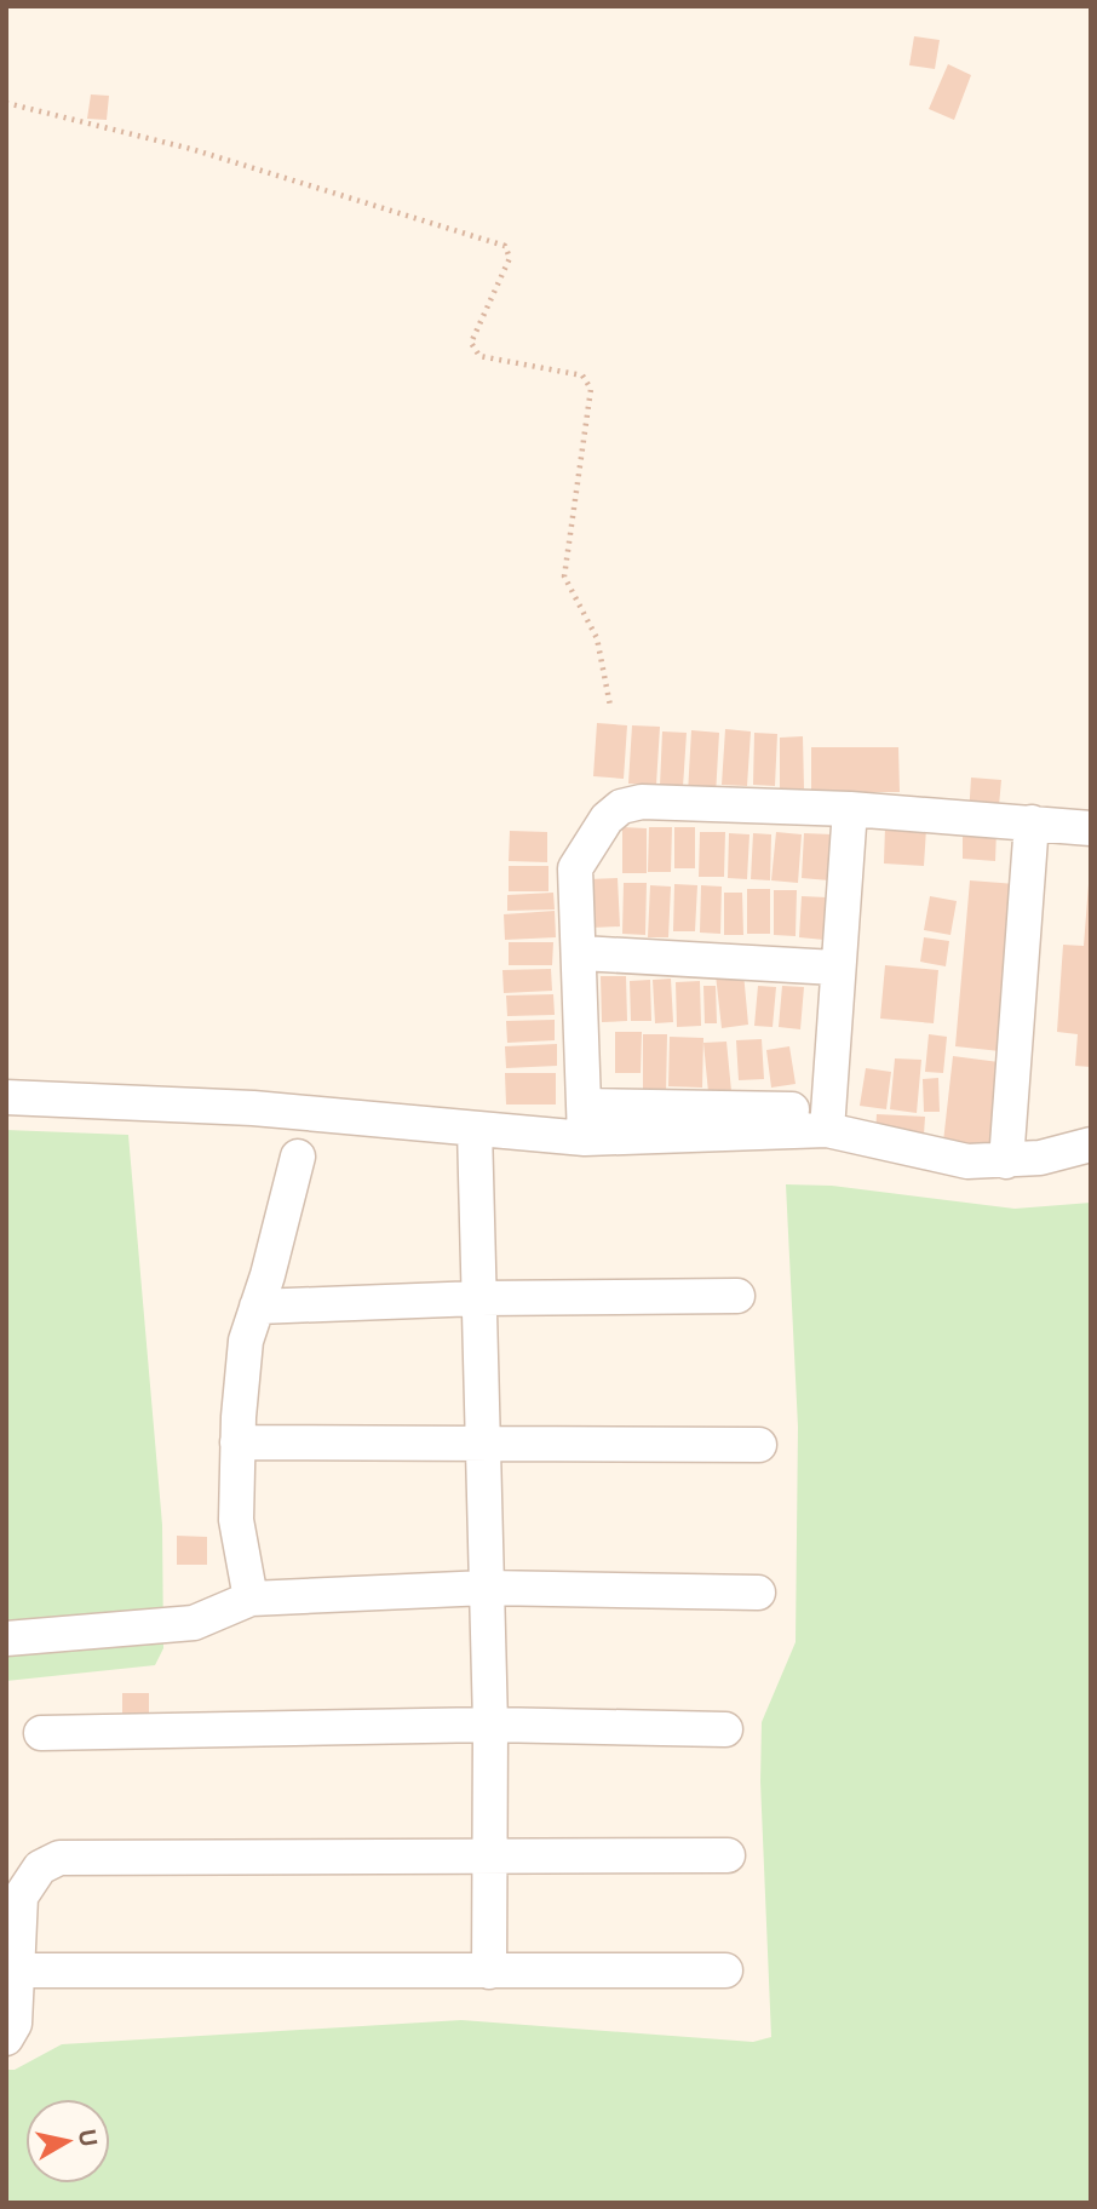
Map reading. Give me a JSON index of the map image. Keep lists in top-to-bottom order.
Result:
{
  "north": "right"
}
